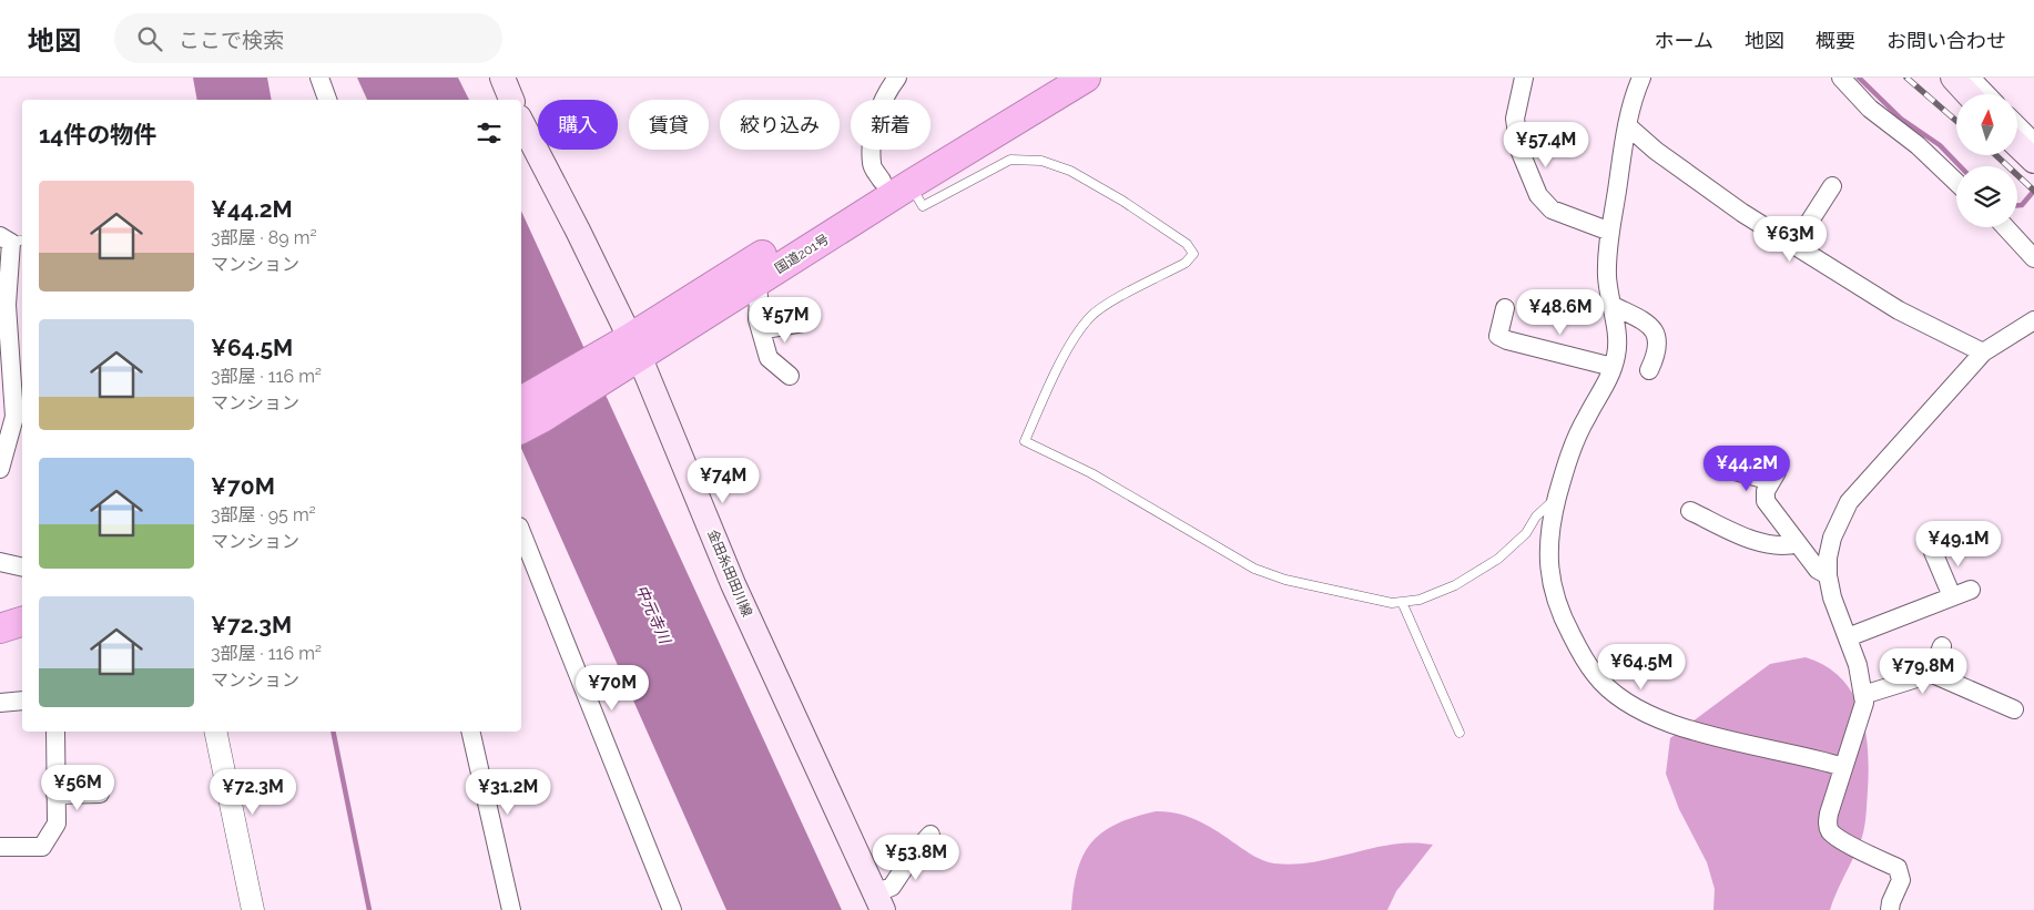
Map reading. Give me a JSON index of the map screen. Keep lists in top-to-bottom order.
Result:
{
  "streets": {
    "highway": ["国道201号"],
    "main road": ["金田糸田田川線"]
  },
  "crossings": [
    ["国道201号", "金田糸田田川線"]
  ],
  "water": ["中元寺川"],
  "north": "top",
  "page": {
    "header": "地図",
    "search": "ここで検索",
    "nav": [
      "ホーム",
      "地図",
      "概要",
      "お問い合わせ"
    ],
    "chip": [
      "購入",
      "賃貸",
      "絞り込み",
      "新着"
    ],
    "heading": "14件の物件",
    "price": [
      "¥57.4M",
      "¥63M",
      "¥48.6M",
      "¥57M",
      "¥44.2M",
      "¥74M",
      "¥49.1M",
      "¥64.5M",
      "¥79.8M",
      "¥70M",
      "¥56M",
      "¥72.3M",
      "¥31.2M",
      "¥53.8M"
    ],
    "list": [
      {
        "name": "¥44.2M",
        "note": "3部屋 · 89 m² · マンション"
      },
      {
        "name": "¥64.5M",
        "note": "3部屋 · 116 m² · マンション"
      },
      {
        "name": "¥70M",
        "note": "3部屋 · 95 m² · マンション"
      },
      {
        "name": "¥72.3M",
        "note": "3部屋 · 116 m² · マンション"
      }
    ]
  }
}
